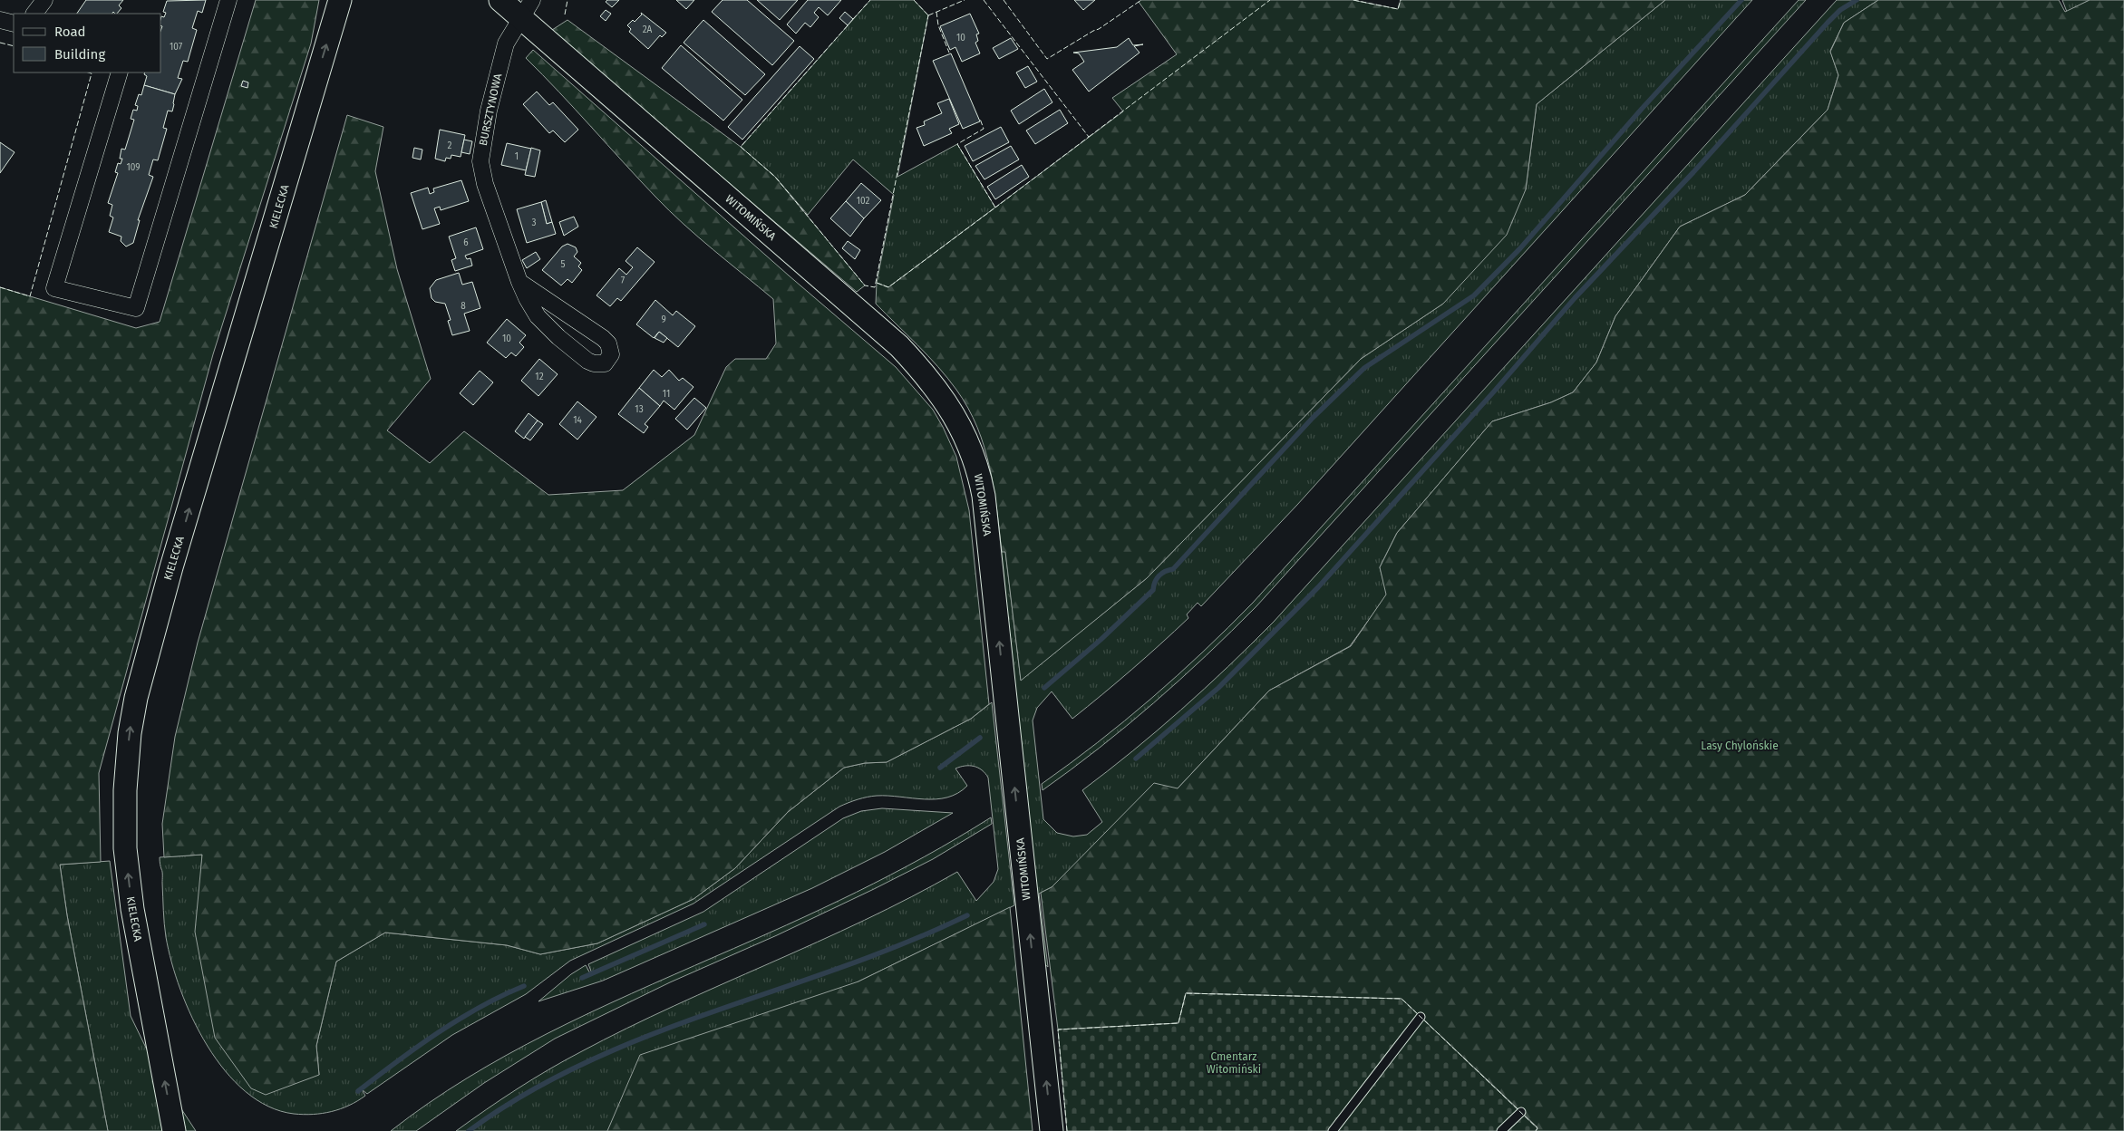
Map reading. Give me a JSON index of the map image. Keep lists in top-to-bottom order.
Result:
{
  "streets": {
    "street": ["BURSZTYNOWA", "KIELECKA", "WITOMIŃSKA"]
  },
  "crossings": [
    ["BURSZTYNOWA", "WITOMIŃSKA"]
  ],
  "one_way": ["KIELECKA", "WITOMIŃSKA"],
  "parks": ["Lasy Chylońskie", "Cmentarz Witomiński"],
  "house_numbers": [
    "2A",
    "10",
    "107",
    "2",
    "1",
    "109",
    "102",
    "3",
    "6",
    "5",
    "7",
    "8",
    "9",
    "10",
    "12",
    "11",
    "13",
    "14"
  ],
  "legend": ["Road", "Building"]
}
